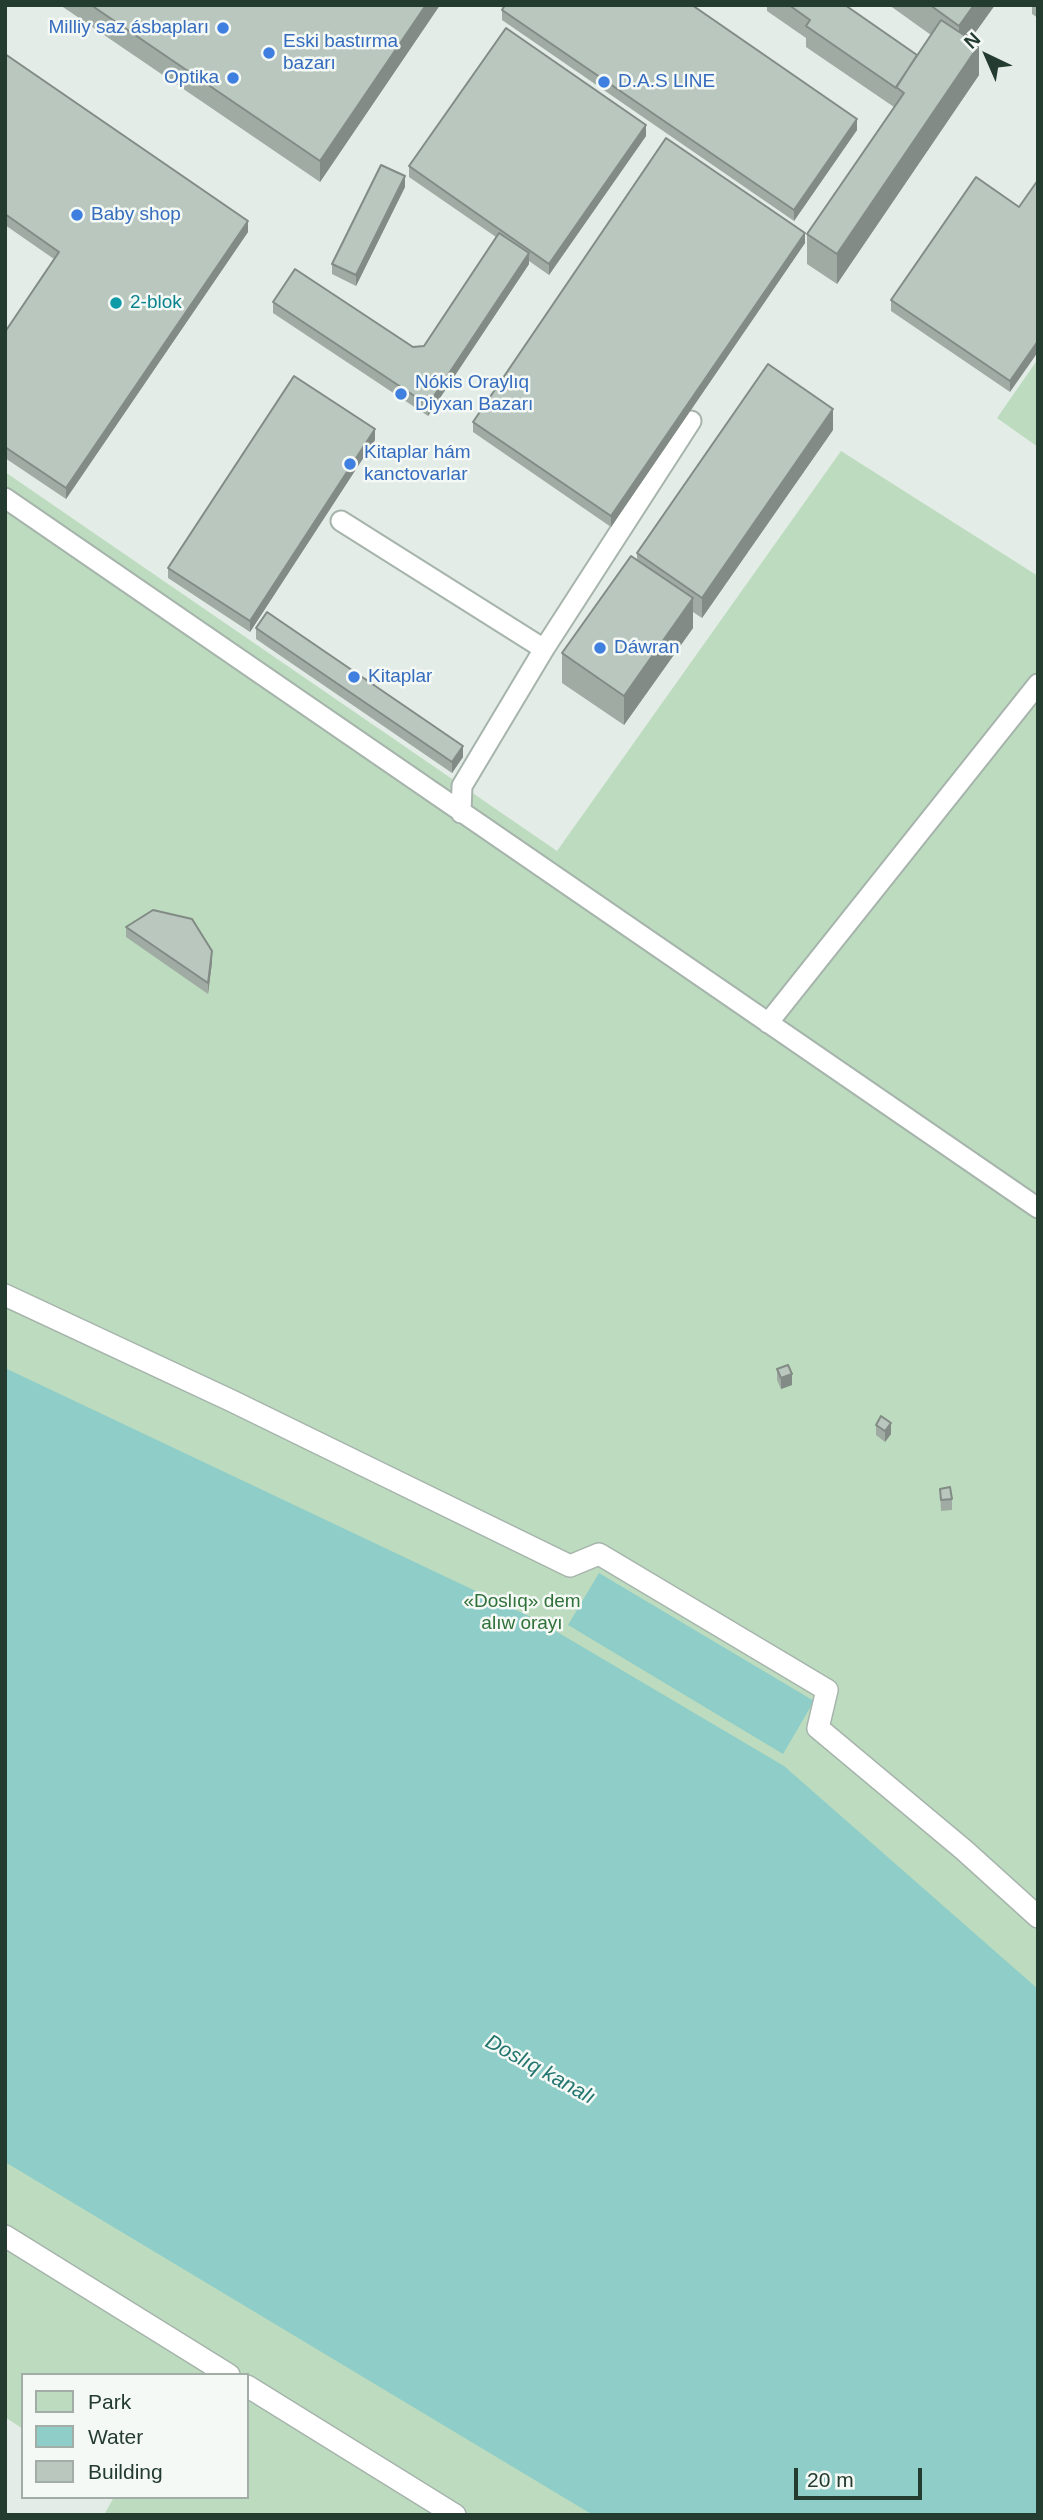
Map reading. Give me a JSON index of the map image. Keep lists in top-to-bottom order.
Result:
{
  "water": ["Doslıq kanalı"],
  "parks": ["«Doslıq» dem alıw orayı"],
  "places": [
    "Milliy saz ásbapları",
    "Eski bastırma bazarı",
    "Optika",
    "D.A.S LINE",
    "Baby shop",
    "2-blok",
    "Nókis Oraylıq Diyxan Bazarı",
    "Kitaplar hám kanctovarlar",
    "Dáwran",
    "Kitaplar"
  ],
  "legend": ["Park", "Water", "Building"],
  "scale_bar": "20 m",
  "north": "top left"
}
